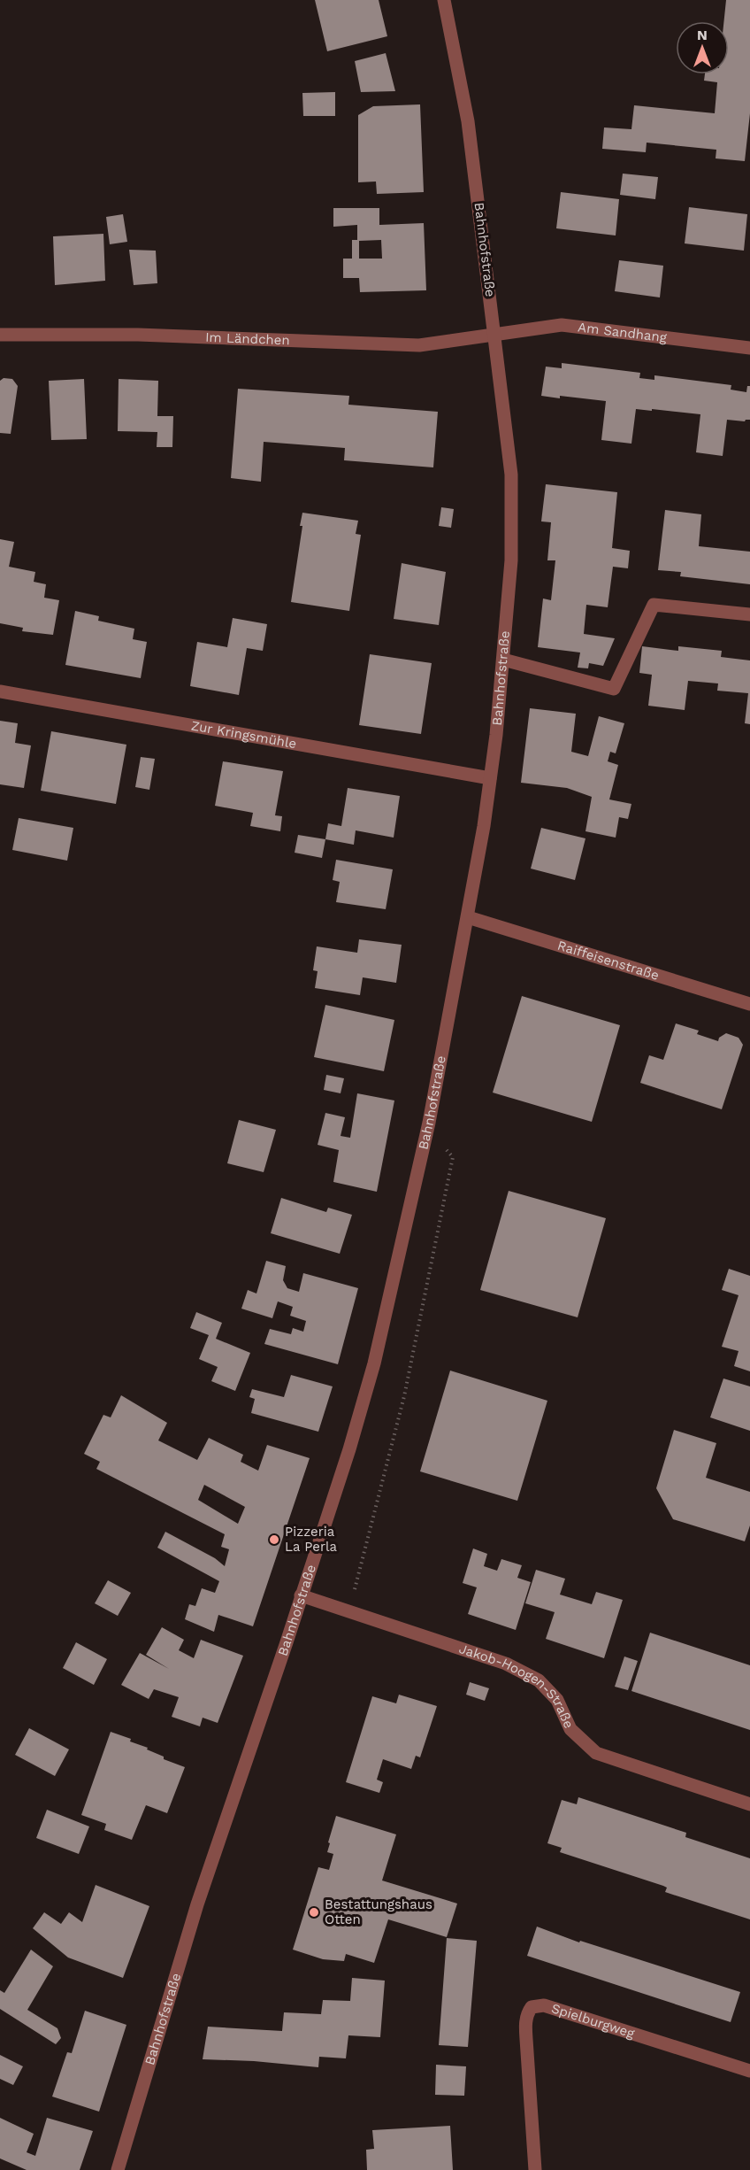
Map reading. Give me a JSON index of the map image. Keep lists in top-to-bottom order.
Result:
{
  "streets": {
    "street": [
      "Bahnhofstraße",
      "Am Sandhang",
      "Im Ländchen",
      "Zur Kringsmühle",
      "Raiffeisenstraße",
      "Jakob-Hoogen-Straße",
      "Spielburgweg"
    ]
  },
  "crossings": [
    ["Bahnhofstraße", "Am Sandhang"],
    ["Bahnhofstraße", "Im Ländchen"],
    ["Bahnhofstraße", "Zur Kringsmühle"],
    ["Bahnhofstraße", "Raiffeisenstraße"],
    ["Bahnhofstraße", "Jakob-Hoogen-Straße"],
    ["Am Sandhang", "Im Ländchen"]
  ],
  "places": ["Pizzeria La Perla", "Bestattungshaus Otten"],
  "north": "top"
}
